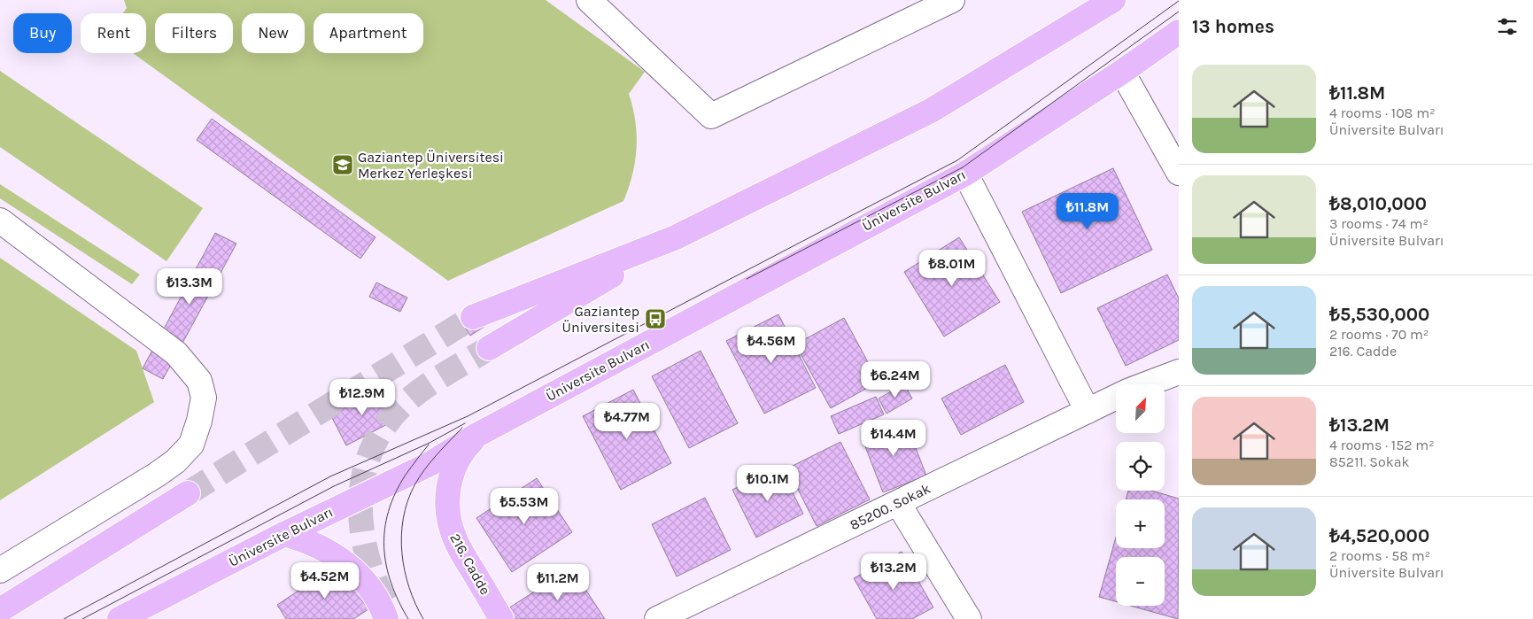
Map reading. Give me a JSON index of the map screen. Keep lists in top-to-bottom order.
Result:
{
  "streets": {
    "main road": ["Üniversite Bulvarı", "216. Cadde"],
    "street": ["85200. Sokak"]
  },
  "crossings": [
    ["Üniversite Bulvarı", "216. Cadde"]
  ],
  "places": {
    "school or university": ["Gaziantep Üniversitesi Merkez Yerleşkesi"],
    "bus stop": ["Gaziantep Üniversitesi"]
  },
  "north": "top right",
  "page": {
    "heading": "13 homes",
    "chip": [
      "Buy",
      "Rent",
      "Filters",
      "New",
      "Apartment"
    ],
    "list": [
      {
        "name": "₺11.8M",
        "note": "4 rooms · 108 m² · Üniversite Bulvarı"
      },
      {
        "name": "₺8,010,000",
        "note": "3 rooms · 74 m² · Üniversite Bulvarı"
      },
      {
        "name": "₺5,530,000",
        "note": "2 rooms · 70 m² · 216. Cadde"
      },
      {
        "name": "₺13.2M",
        "note": "4 rooms · 152 m² · 85211. Sokak"
      },
      {
        "name": "₺4,520,000",
        "note": "2 rooms · 58 m² · Üniversite Bulvarı"
      }
    ],
    "price": [
      "₺11.8M",
      "₺8.01M",
      "₺13.3M",
      "₺4.56M",
      "₺6.24M",
      "₺12.9M",
      "₺4.77M",
      "₺14.4M",
      "₺10.1M",
      "₺5.53M",
      "₺13.2M",
      "₺4.52M",
      "₺11.2M"
    ],
    "map_buttons": ["+", "−"]
  }
}
